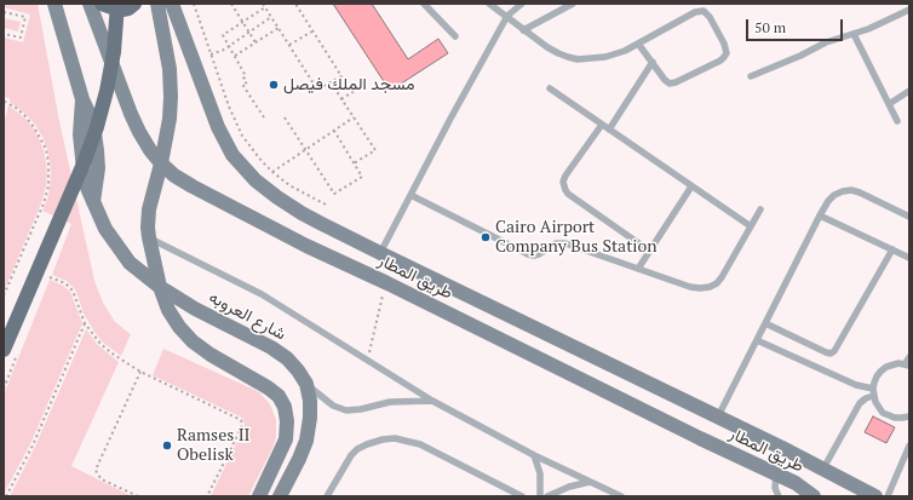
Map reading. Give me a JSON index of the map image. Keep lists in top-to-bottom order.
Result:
{
  "streets": {
    "street": ["طريق المطار", "شارع العروبه"]
  },
  "places": ["مسجد الملك فيصل", "Cairo Airport Company Bus Station", "Ramses II Obelisk"],
  "scale_bar": "50 m"
}
